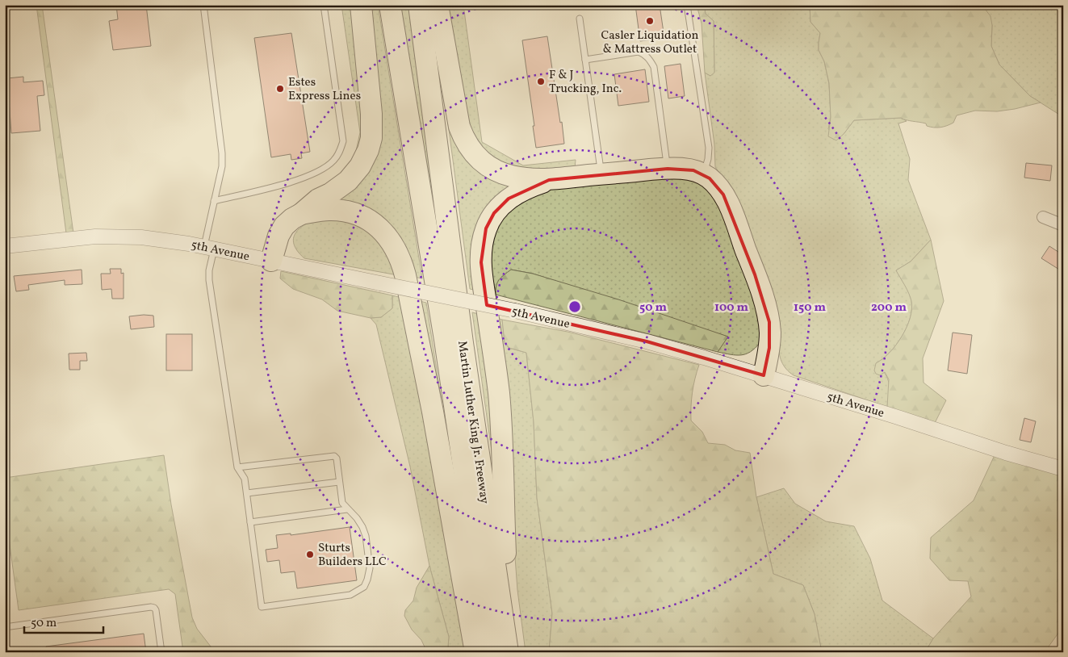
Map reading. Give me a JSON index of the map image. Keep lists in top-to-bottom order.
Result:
{
  "streets": {
    "highway": ["Martin Luther King Jr. Freeway"],
    "street": ["5th Avenue"]
  },
  "places": [
    "Casler Liquidation & Mattress Outlet",
    "F & J Trucking, Inc.",
    "Estes Express Lines",
    "Sturts Builders LLC"
  ],
  "scale_bar": "50 m",
  "rings": [
    "50 m",
    "100 m",
    "150 m",
    "200 m"
  ]
}
